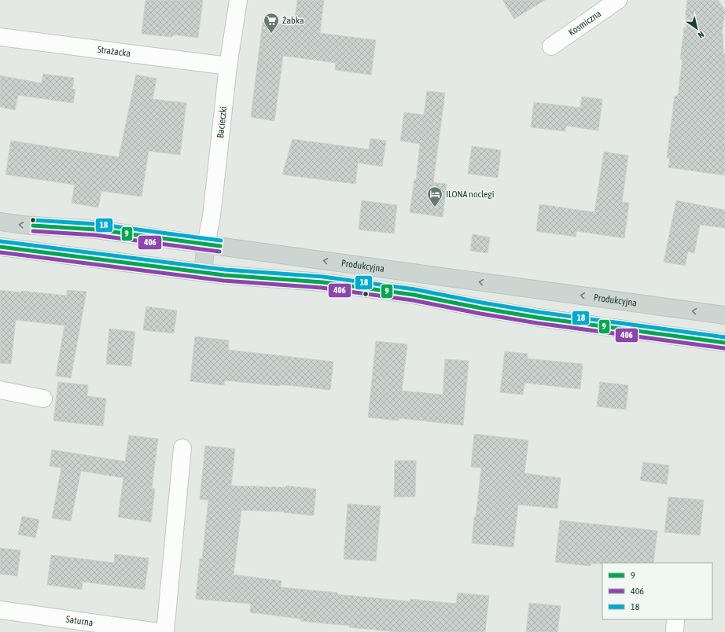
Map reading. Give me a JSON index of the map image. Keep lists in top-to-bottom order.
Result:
{
  "streets": {
    "main road": ["Produkcyjna"],
    "street": [
      "Kosmiczna",
      "Strażacka",
      "Bacieczki",
      "Saturna"
    ]
  },
  "crossings": [
    ["Strażacka", "Bacieczki"],
    ["Bacieczki", "Produkcyjna"]
  ],
  "places": {
    "supermarket": ["Żabka"],
    "hotel": ["ILONA noclegi"]
  },
  "lines": ["transit line 18", "transit line 9", "transit line 406"],
  "legend": ["9", "406", "18"],
  "north": "bottom right"
}
